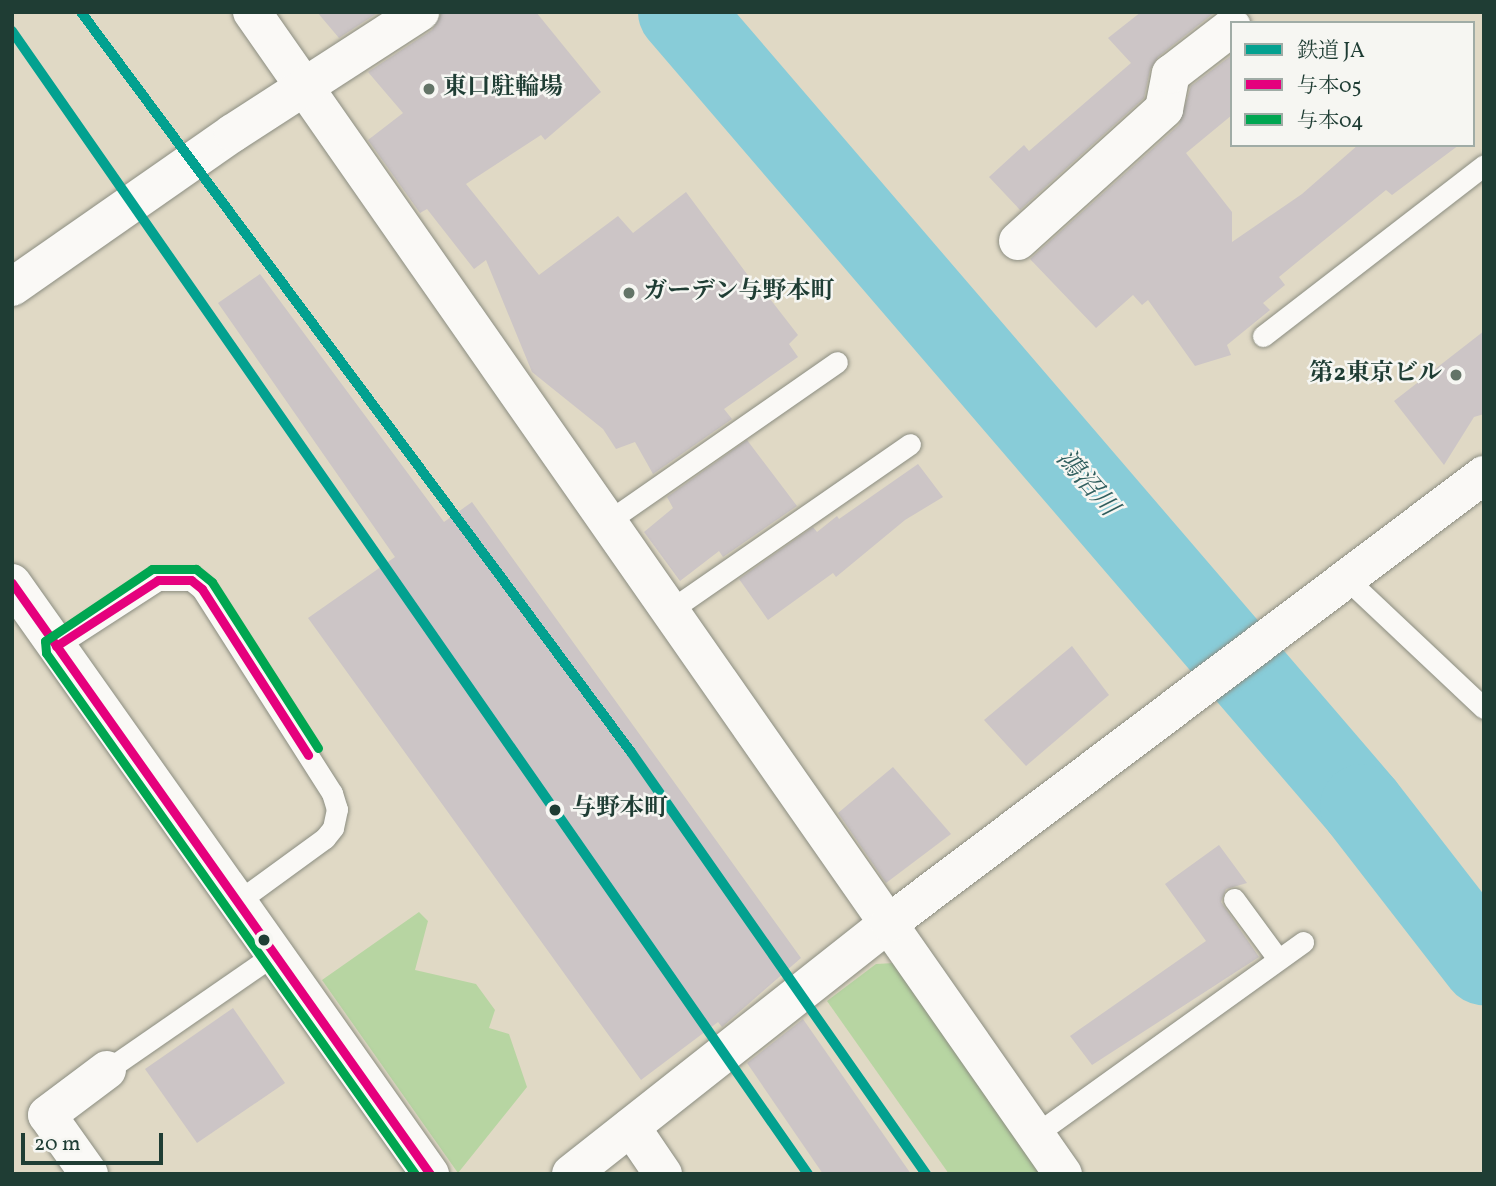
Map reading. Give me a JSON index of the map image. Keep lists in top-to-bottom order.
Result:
{
  "water": ["鴻沼川"],
  "places": [
    "東口駐輪場",
    "ガーデン与野本町",
    "第2東京ビル",
    "与野本町"
  ],
  "lines": ["rail line JA", "transit line 与本04", "transit line 与本05"],
  "legend": ["鉄道 JA", "与本05", "与本04"],
  "scale_bar": "20 m"
}
